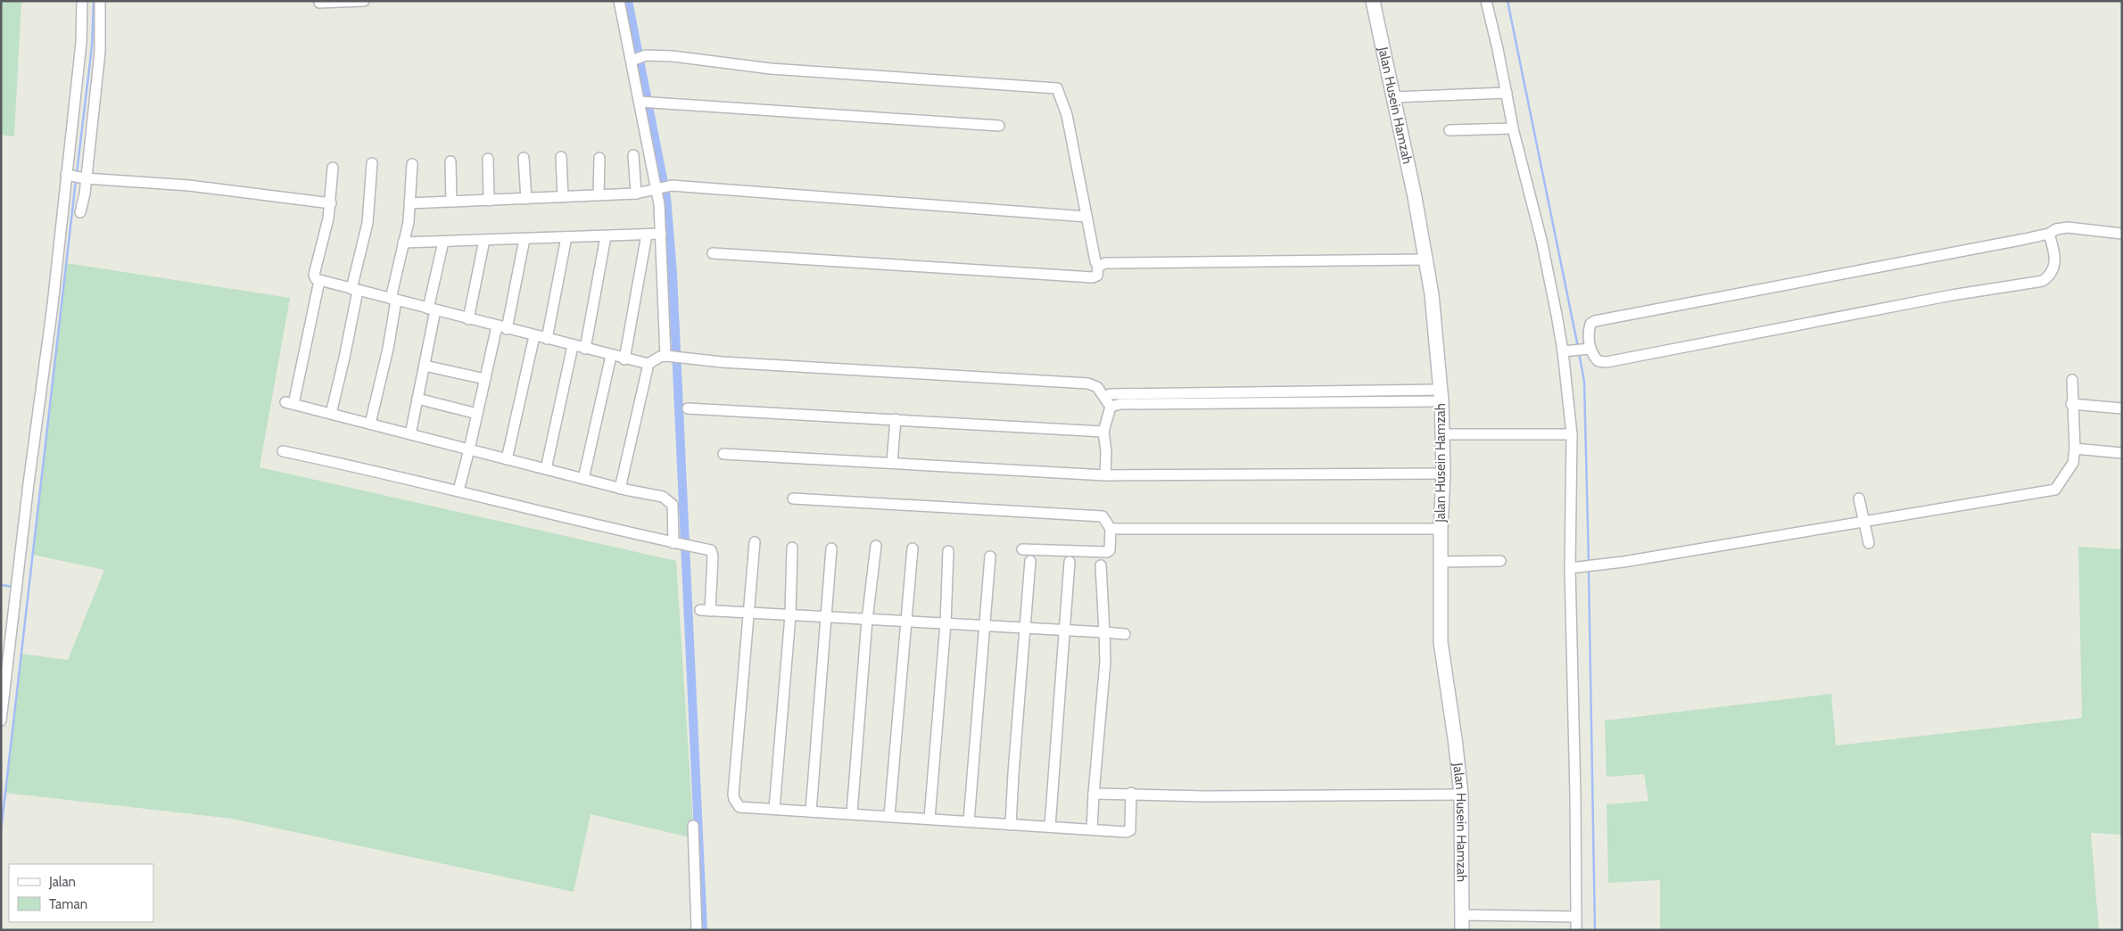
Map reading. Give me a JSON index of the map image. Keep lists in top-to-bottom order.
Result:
{
  "streets": {
    "street": ["Jalan Husein Hamzah"]
  },
  "legend": ["Jalan", "Taman"]
}
